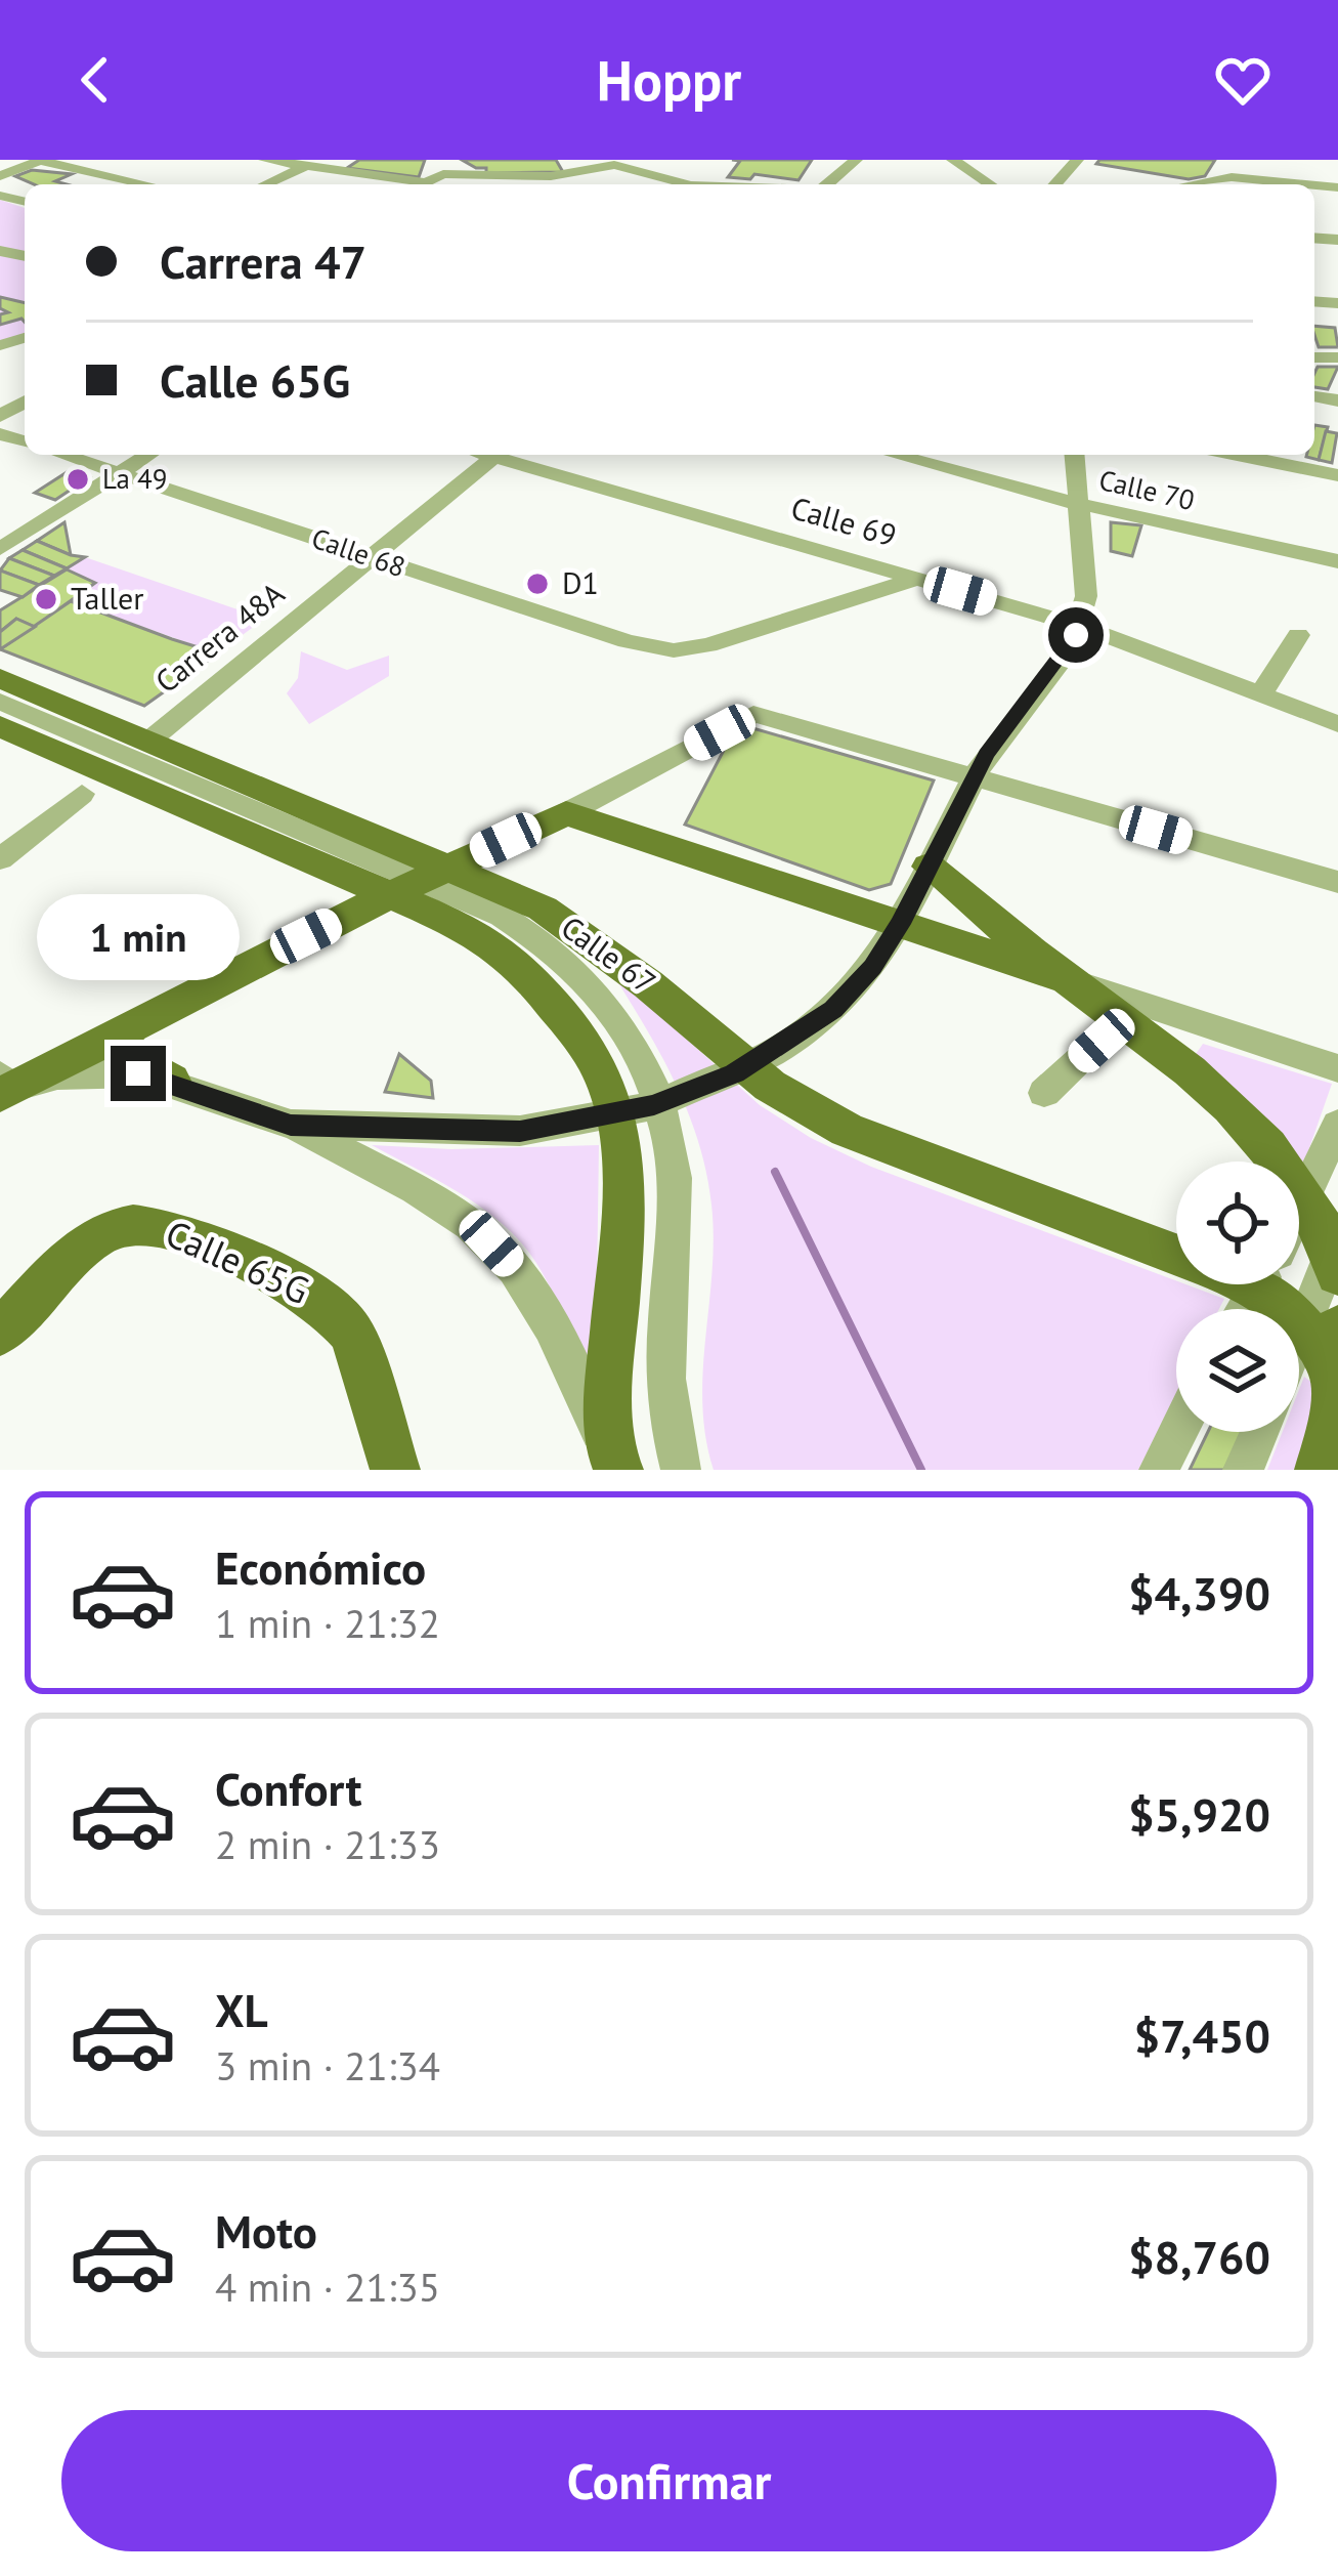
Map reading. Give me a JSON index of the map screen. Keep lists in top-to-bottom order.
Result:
{
  "streets": {
    "main road": ["Calle 67", "Calle 65G"],
    "street": [
      "Calle 70",
      "Calle 69",
      "Calle 68",
      "Carrera 48A"
    ]
  },
  "crossings": [
    ["Calle 69", "Calle 68"],
    ["Calle 68", "Carrera 48A"],
    ["Carrera 48A", "Calle 67"]
  ],
  "places": ["La 49", "D1", "Taller"],
  "page": {
    "header": "Hoppr",
    "banner": ["Carrera 47", "Calle 65G"],
    "bubble": "1 min",
    "list": [
      {
        "name": "Económico",
        "note": "1 min · 21:32",
        "value": "$4,390"
      },
      {
        "name": "Confort",
        "note": "2 min · 21:33",
        "value": "$5,920"
      },
      {
        "name": "XL",
        "note": "3 min · 21:34",
        "value": "$7,450"
      },
      {
        "name": "Moto",
        "note": "4 min · 21:35",
        "value": "$8,760"
      }
    ],
    "buttons": "Confirmar"
  }
}
